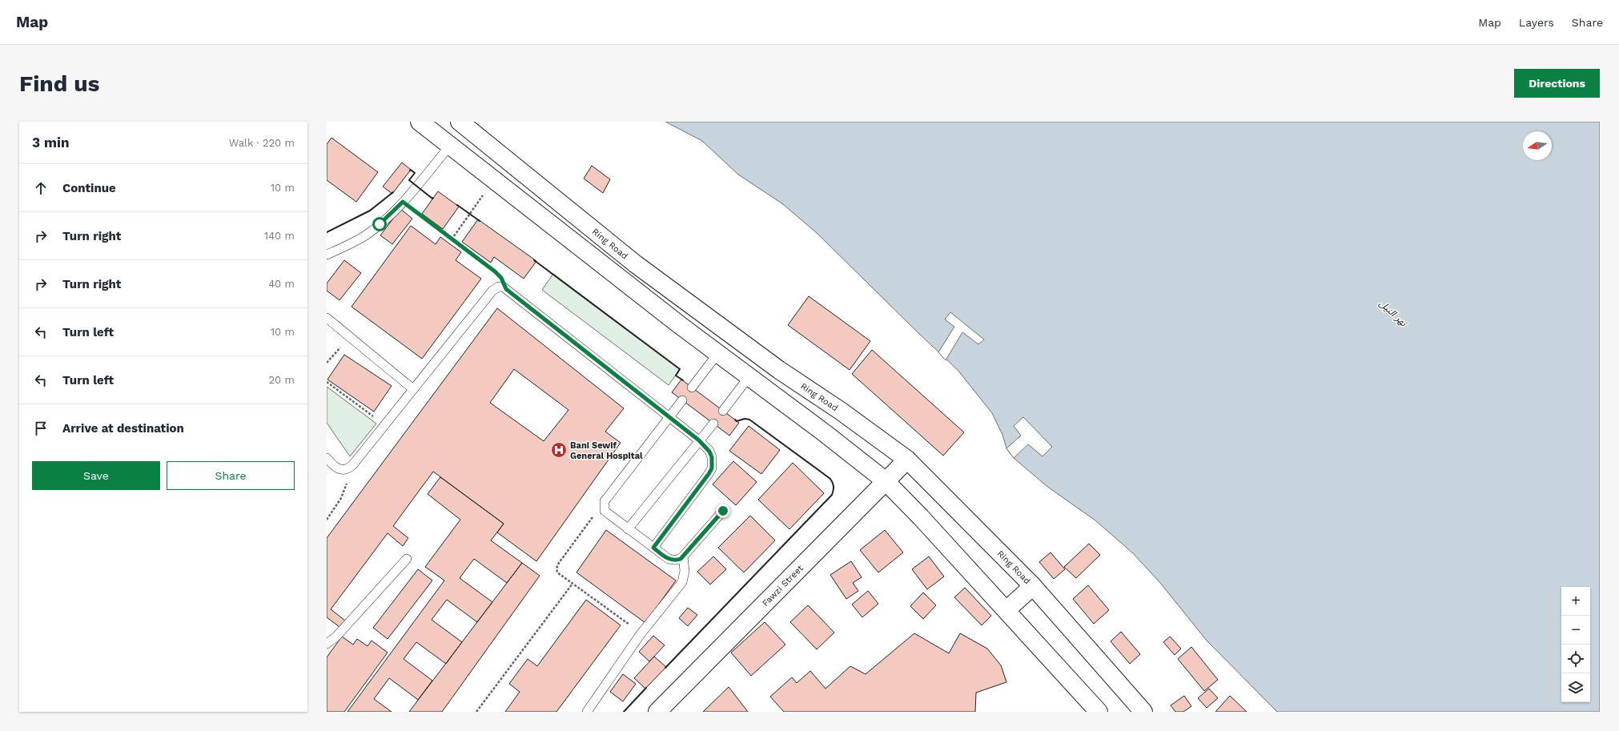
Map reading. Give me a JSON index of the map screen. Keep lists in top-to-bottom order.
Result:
{
  "streets": {
    "main road": ["Ring Road", "Fawzi Street"]
  },
  "crossings": [
    ["Ring Road", "Fawzi Street"]
  ],
  "water": ["نهر النيل"],
  "places": {
    "hospital": ["Bani Sewif General Hospital"]
  },
  "north": "left",
  "page": {
    "header": "Map",
    "nav": ["Map", "Layers", "Share"],
    "buttons": [
      "Directions",
      ["Save", "Share"]
    ],
    "title": "Find us",
    "heading": ["3 min", "Walk · 220 m"],
    "list": [
      ["Continue", "10 m"],
      ["Turn right", "140 m"],
      ["Turn right", "40 m"],
      ["Turn left", "10 m"],
      ["Turn left", "20 m"],
      "Arrive at destination"
    ],
    "map_buttons": ["+", "−"]
  }
}
